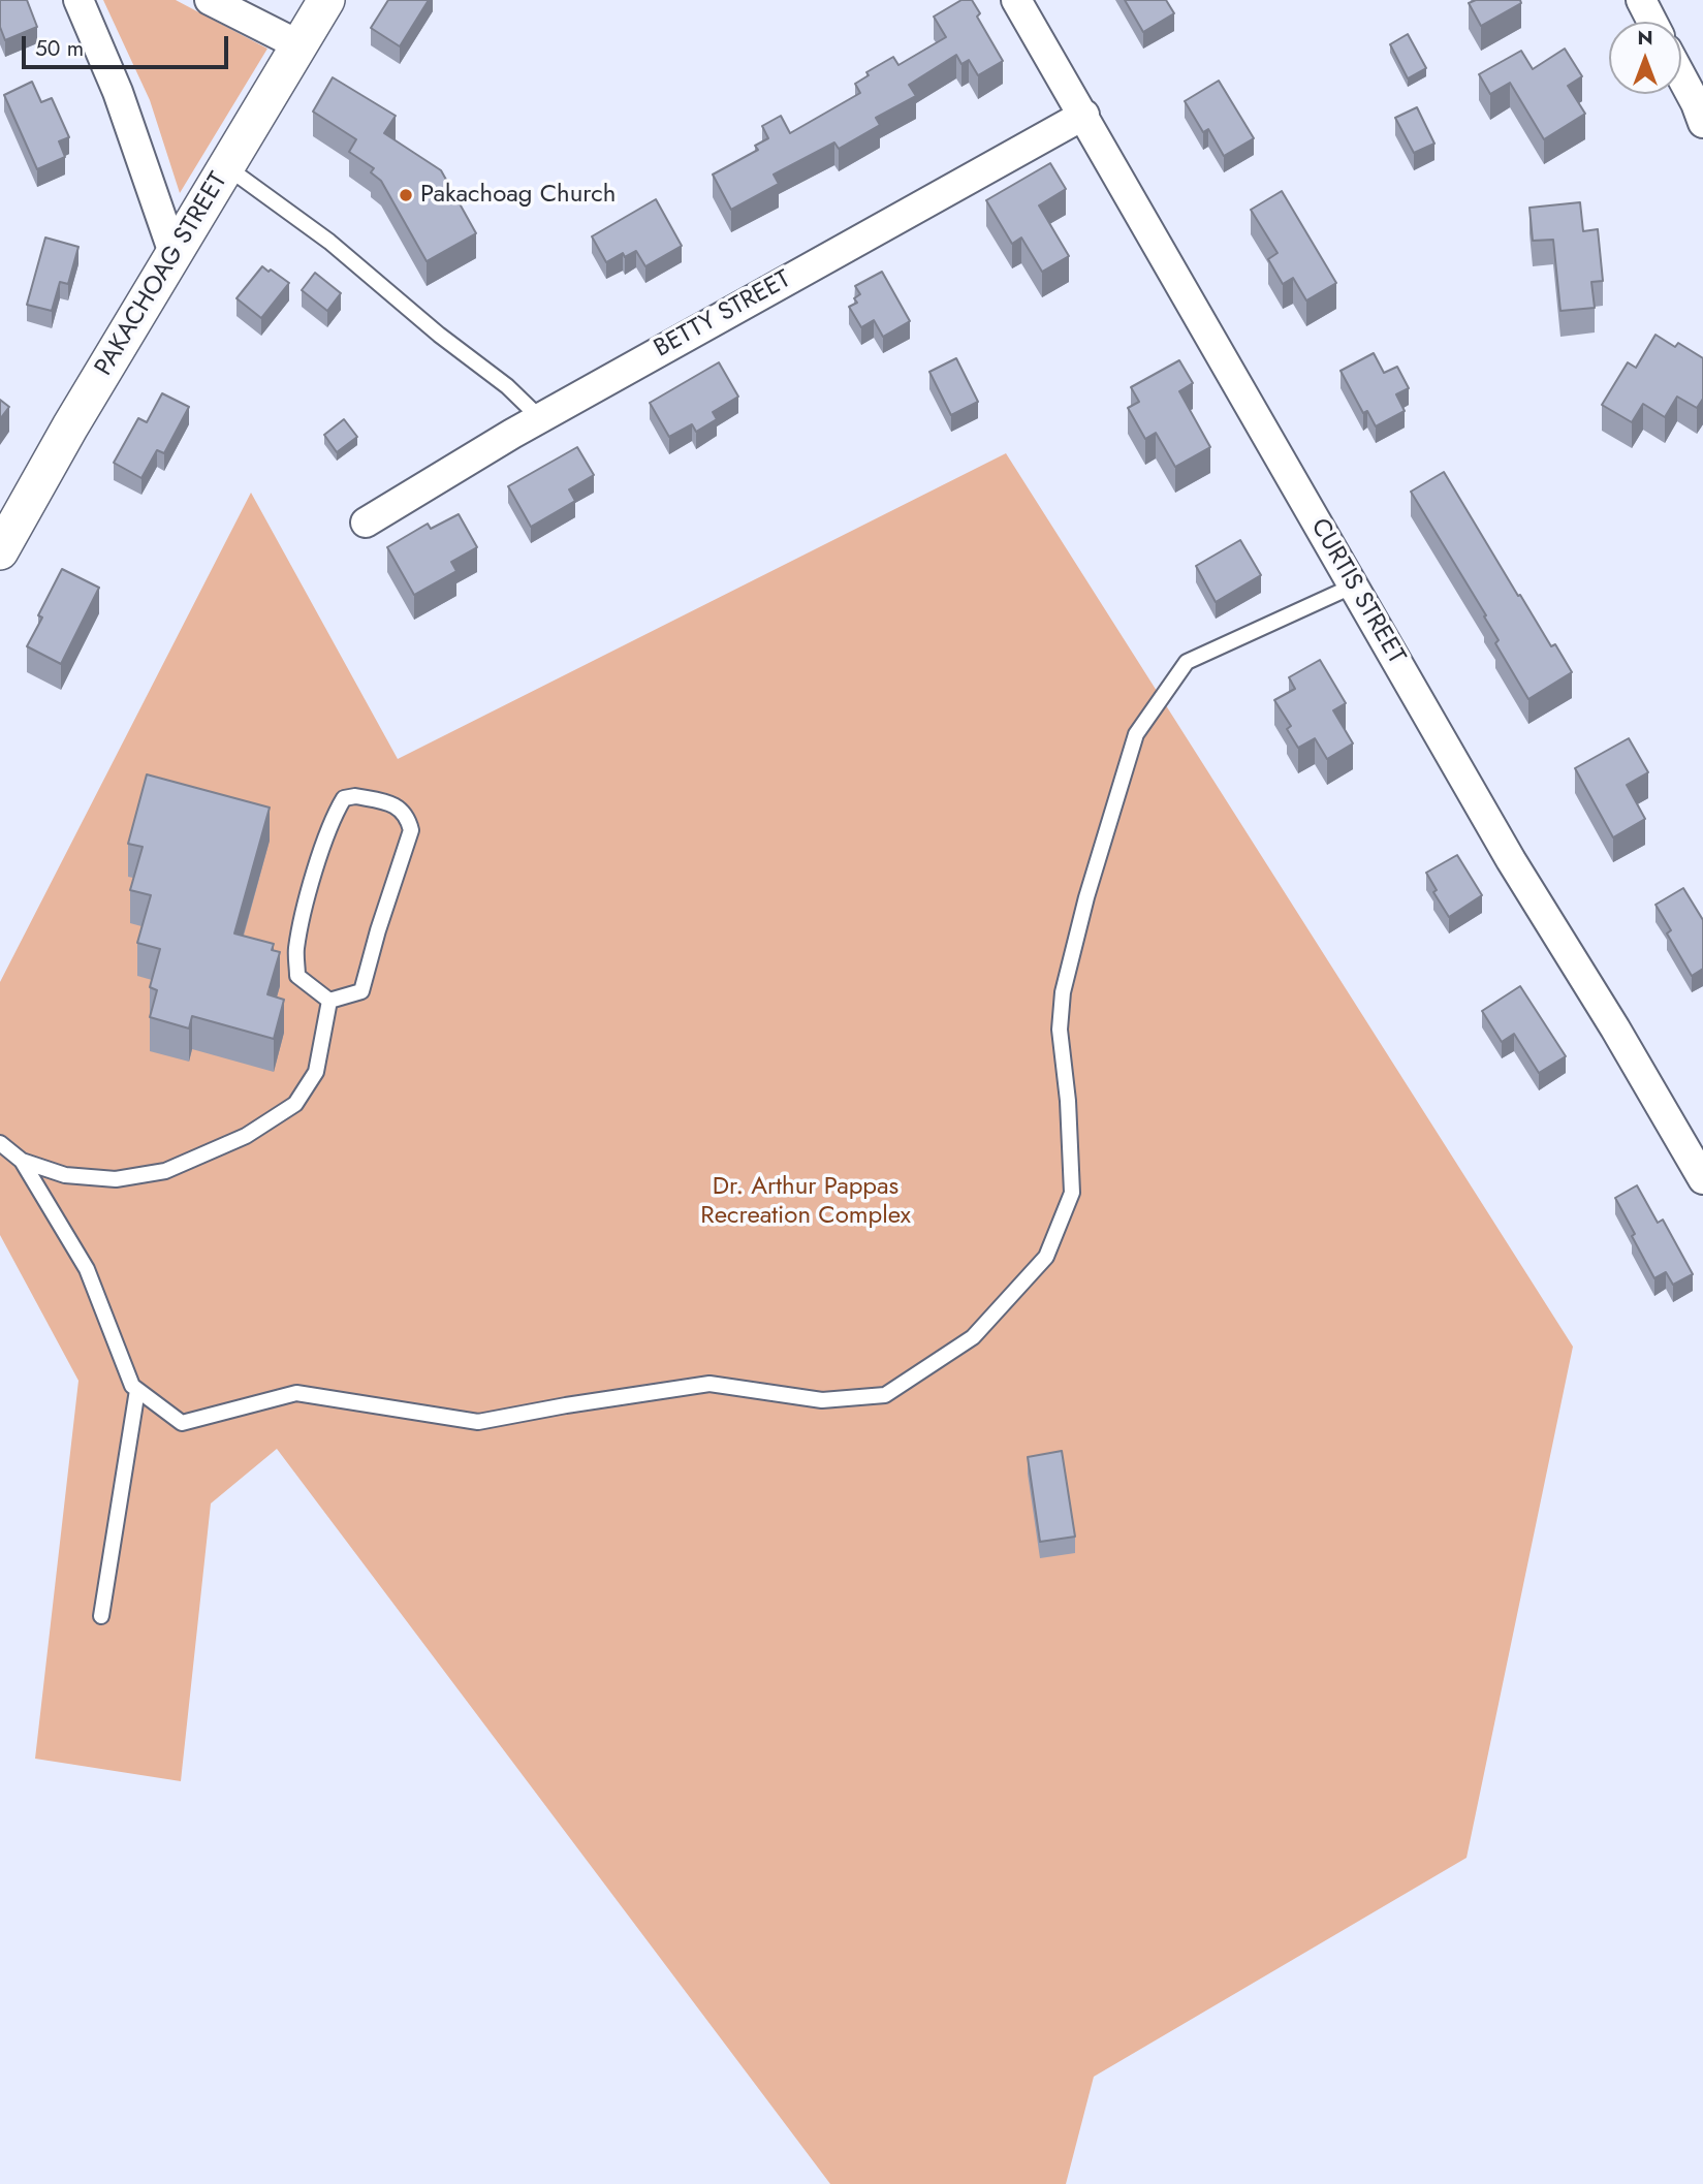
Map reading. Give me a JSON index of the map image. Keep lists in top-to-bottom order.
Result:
{
  "streets": {
    "street": ["PAKACHOAG STREET", "BETTY STREET", "CURTIS STREET"]
  },
  "crossings": [
    ["BETTY STREET", "CURTIS STREET"]
  ],
  "parks": ["Dr. Arthur Pappas Recreation Complex"],
  "places": ["Pakachoag Church"],
  "scale_bar": "50 m",
  "north": "top"
}
